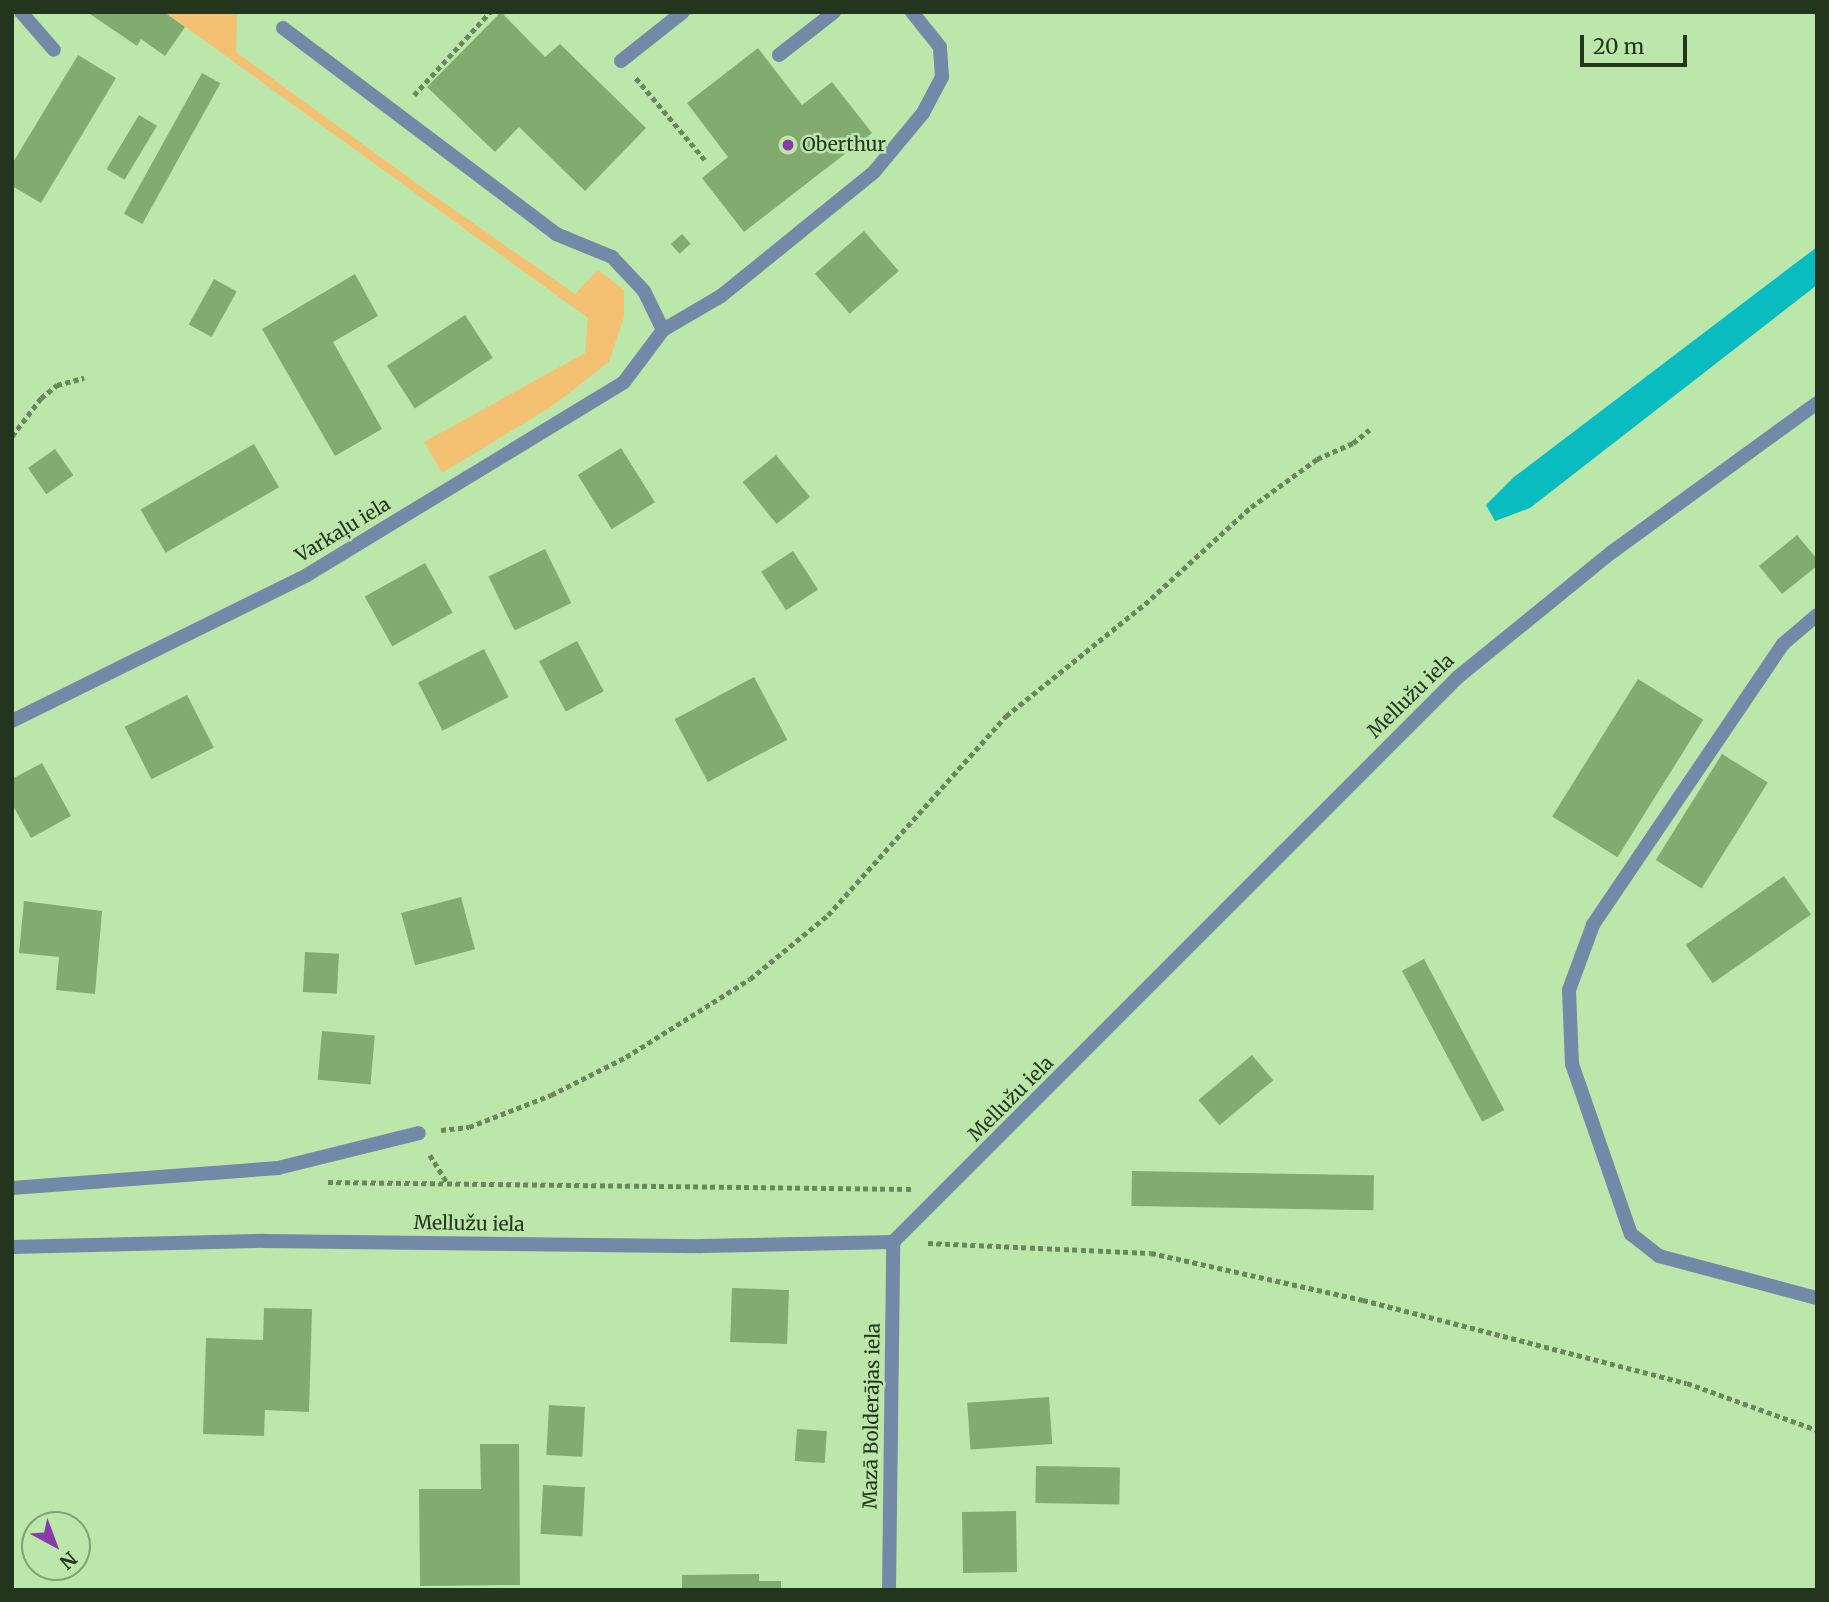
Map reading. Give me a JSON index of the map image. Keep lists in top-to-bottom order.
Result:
{
  "streets": {
    "street": ["Varkaļu iela", "Mellužu iela", "Mazā Bolderājas iela"]
  },
  "crossings": [
    ["Mellužu iela", "Mazā Bolderājas iela"]
  ],
  "places": ["Oberthur"],
  "scale_bar": "20 m",
  "north": "bottom right"
}
